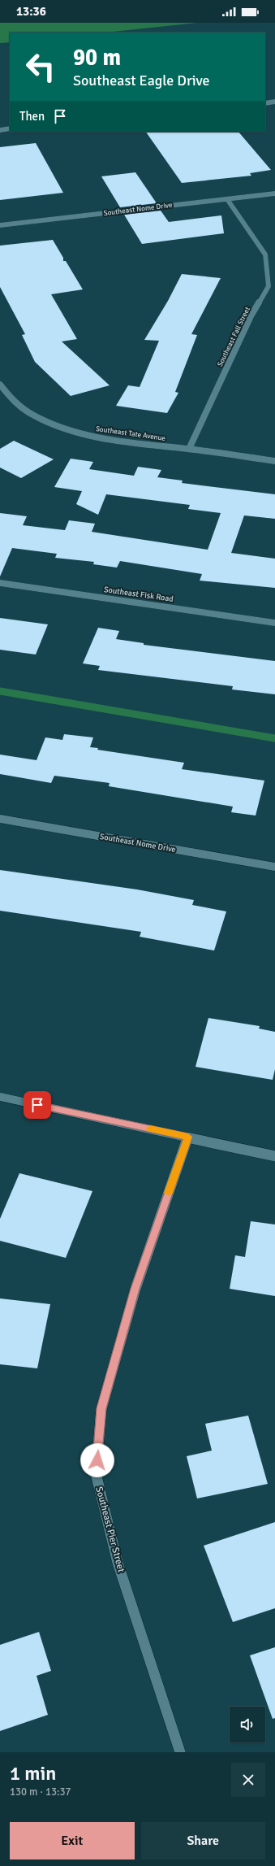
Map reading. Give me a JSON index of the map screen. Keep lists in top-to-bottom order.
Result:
{
  "streets": {
    "street": [
      "Southeast Nome Drive",
      "Southeast Fall Street",
      "Southeast Tate Avenue",
      "Southeast Fisk Road",
      "Southeast Pier Street"
    ]
  },
  "crossings": [
    ["Southeast Nome Drive", "Southeast Fall Street"],
    ["Southeast Fall Street", "Southeast Tate Avenue"]
  ],
  "page": {
    "status": "13:36",
    "turn": ["90 m", "Southeast Eagle Drive"],
    "then": "Then",
    "heading": ["1 min", "130 m · 13:37"],
    "buttons": ["Exit", "Share"]
  }
}
